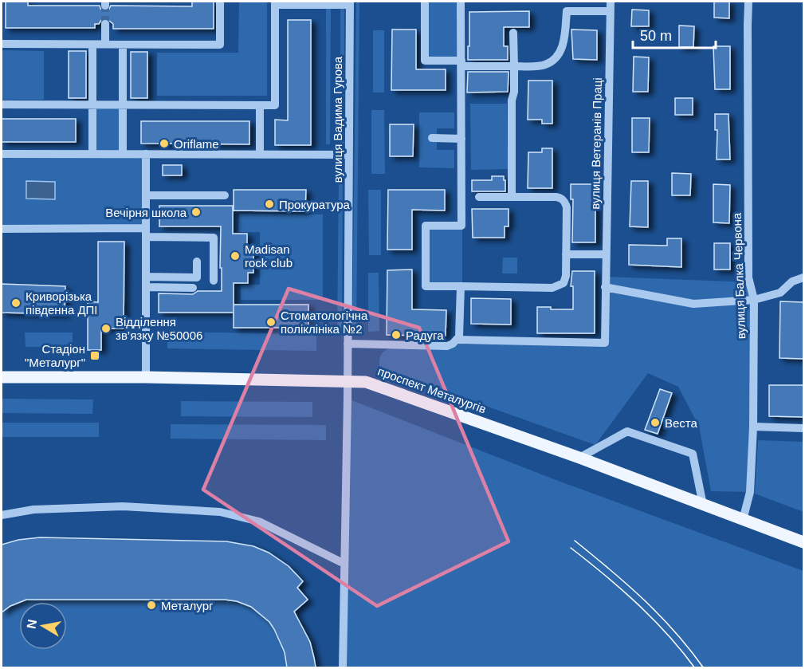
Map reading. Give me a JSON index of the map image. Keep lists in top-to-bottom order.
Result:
{
  "streets": {
    "main road": ["проспект Металургів"],
    "street": ["вулиця Вадима Гурова", "вулиця Ветеранів Праці", "вулиця Балка Червона"]
  },
  "crossings": [
    ["вулиця Вадима Гурова", "проспект Металургів"],
    ["вулиця Балка Червона", "проспект Металургів"]
  ],
  "places": {
    "other": [
      "Oriflame",
      "Прокуратура",
      "Вечірня школа",
      "Madisan rock club",
      "Криворізька південна ДПІ",
      "Стоматологічна поліклініка №2",
      "Відділення зв’язку №50006",
      "Радуга",
      "Веста",
      "Металург"
    ],
    "transit": ["Стадіон \"Металург\""]
  },
  "scale_bar": "50 m",
  "north": "left"
}
